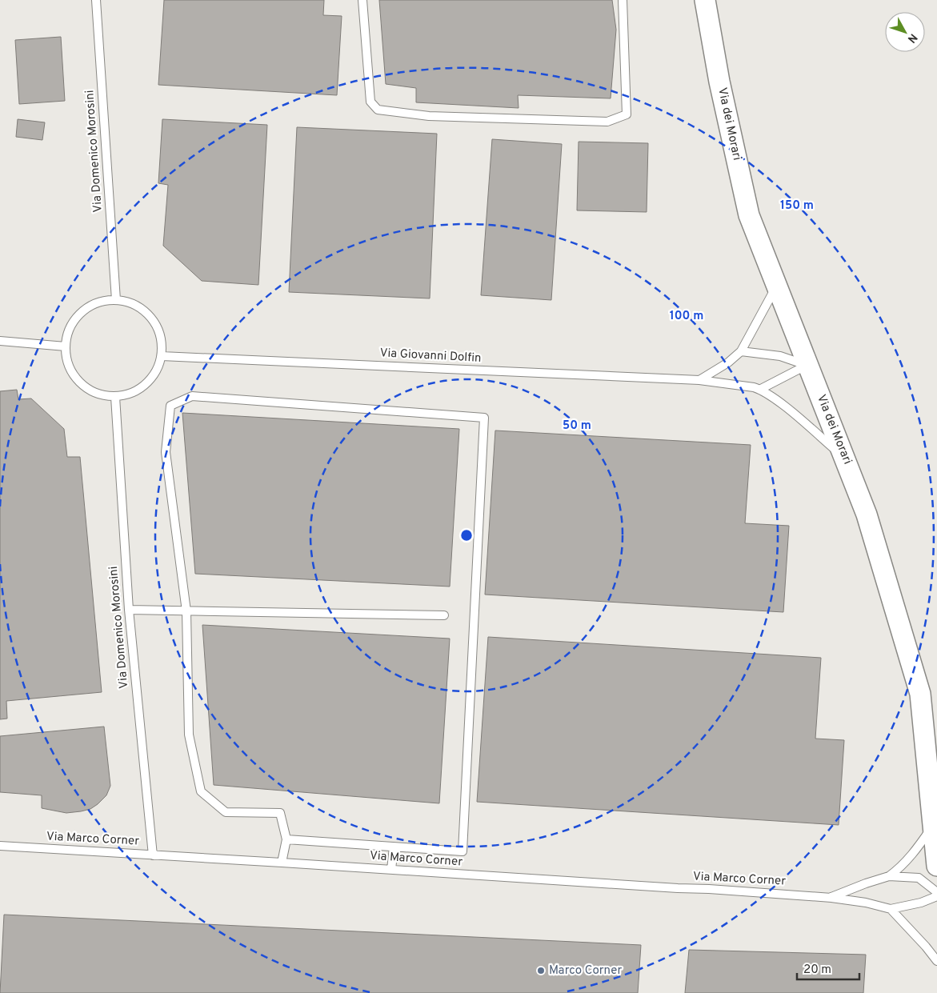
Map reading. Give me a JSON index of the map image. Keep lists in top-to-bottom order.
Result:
{
  "streets": {
    "street": ["Via dei Morari"],
    "lane": ["Via Domenico Morosini", "Via Giovanni Dolfin", "Via Marco Corner"]
  },
  "crossings": [
    ["Via dei Morari", "Via Giovanni Dolfin"],
    ["Via dei Morari", "Via Marco Corner"],
    ["Via Domenico Morosini", "Via Giovanni Dolfin"],
    ["Via Domenico Morosini", "Via Marco Corner"]
  ],
  "places": ["Marco Corner"],
  "scale_bar": "20 m",
  "north": "bottom right",
  "rings": ["150 m", "100 m", "50 m"]
}
